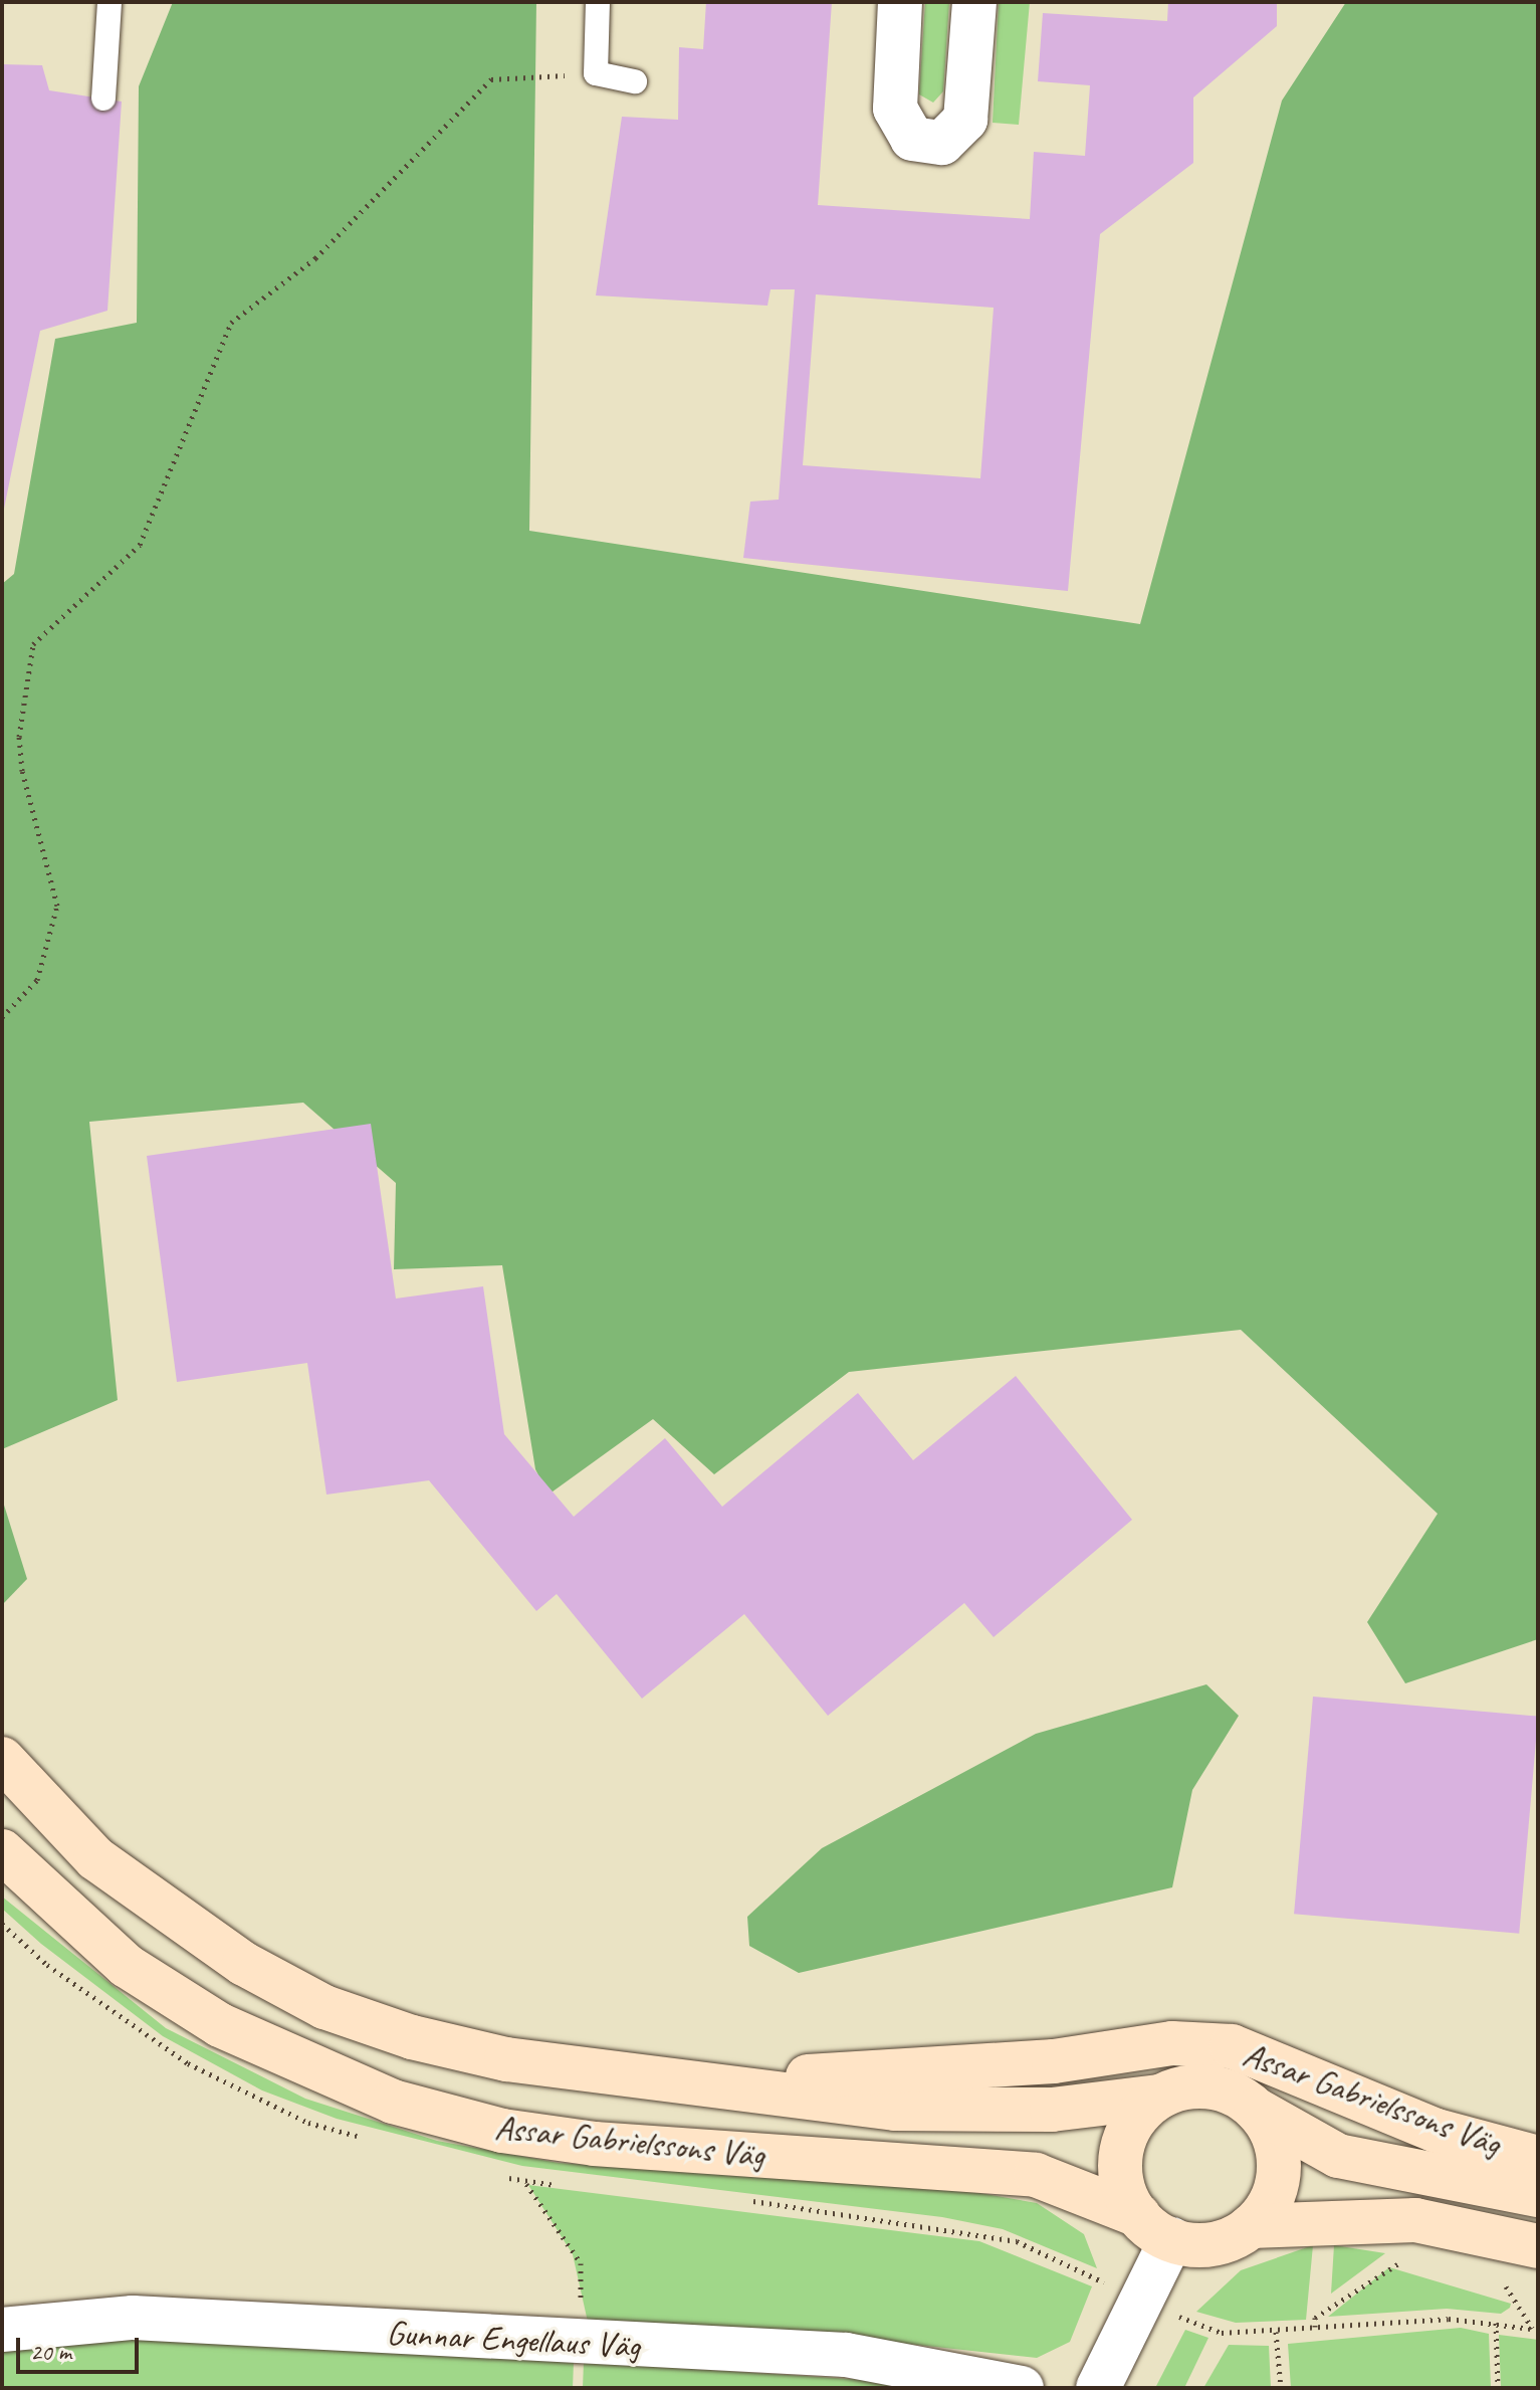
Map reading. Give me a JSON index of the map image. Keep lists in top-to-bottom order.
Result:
{
  "streets": {
    "street": ["Assar Gabrielssons Väg", "Gunnar Engellaus Väg"]
  },
  "scale_bar": "20 m"
}
